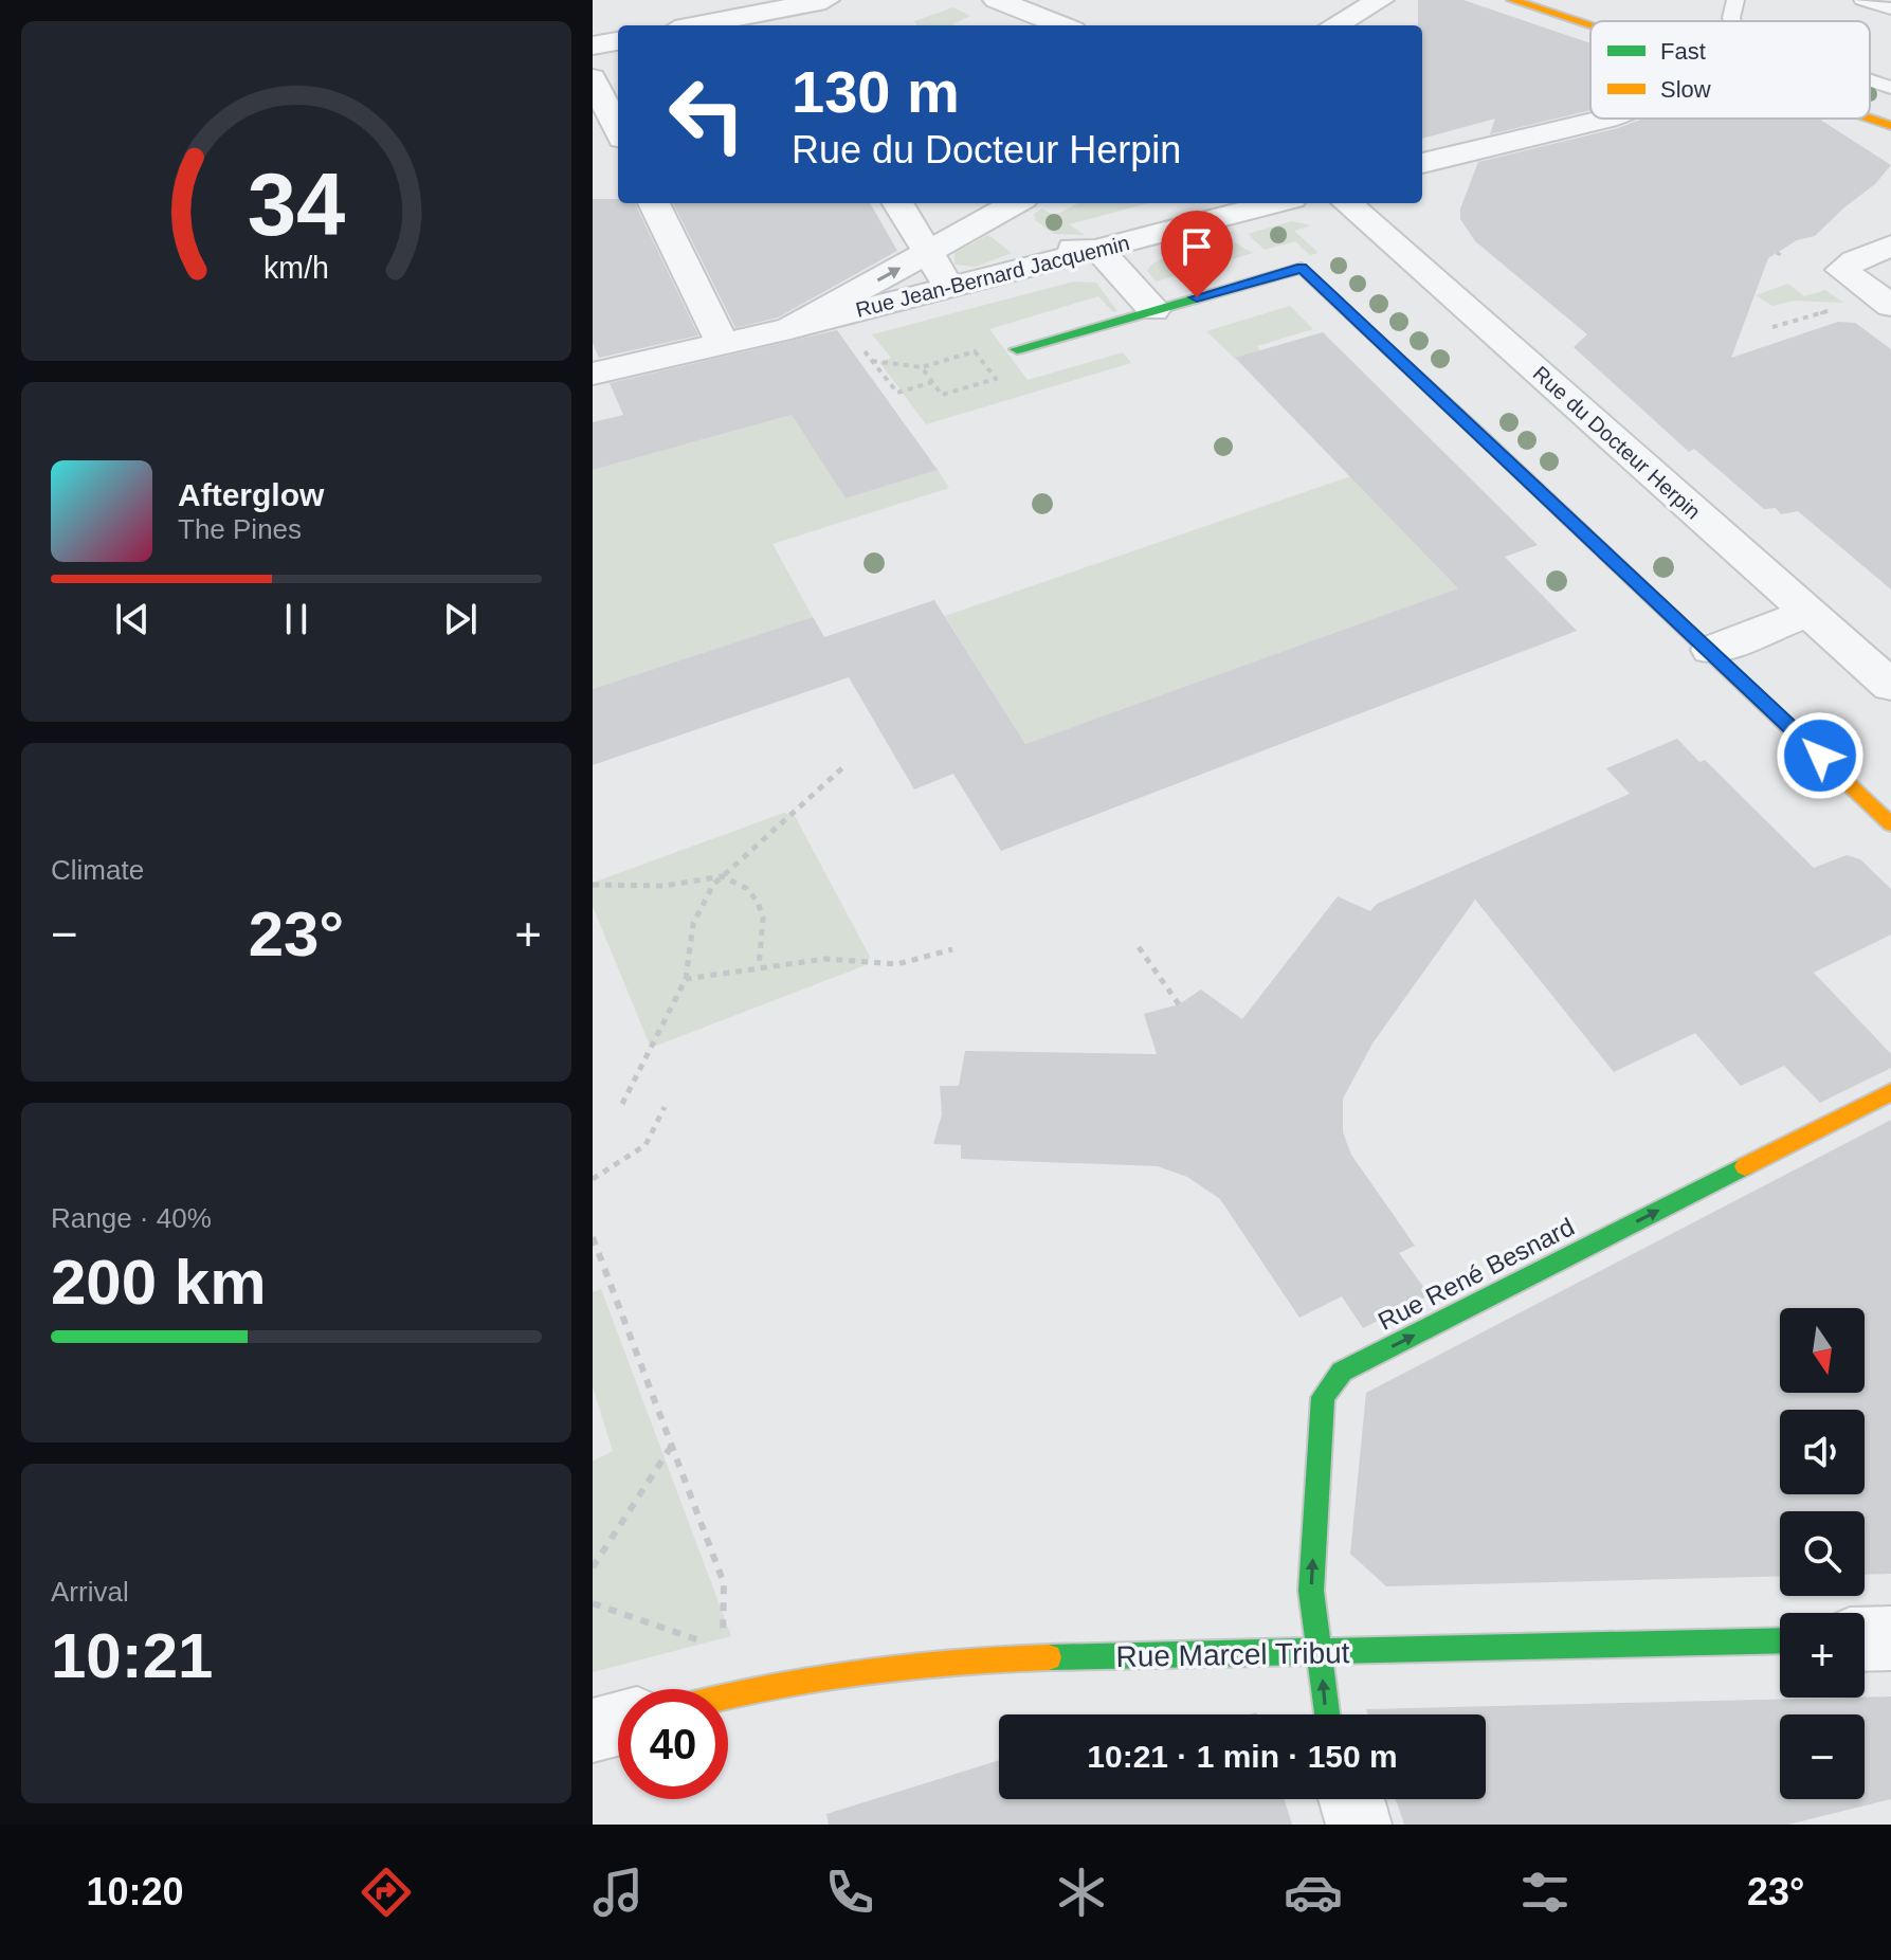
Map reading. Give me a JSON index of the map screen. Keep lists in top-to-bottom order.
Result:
{
  "streets": {
    "street": [
      "Rue Jean-Bernard Jacquemin",
      "Rue du Docteur Herpin",
      "Rue René Besnard",
      "Rue Marcel Tribut"
    ]
  },
  "crossings": [
    ["Rue René Besnard", "Rue Marcel Tribut"]
  ],
  "one_way": ["Rue René Besnard"],
  "legend": ["Fast", "Slow"],
  "north": "bottom",
  "page": {
    "turn": ["130 m", "Rue du Docteur Herpin"],
    "song": ["Afterglow", "The Pines"],
    "tile": [
      "Climate",
      ["Range · 40%", "200 km"],
      ["Arrival", "10:21"]
    ],
    "heat": ["−", "23°", "+"],
    "map_buttons": ["+", "−"],
    "limit": "40",
    "trip": "10:21 · 1 min · 150 m",
    "tabs": ["10:20", "23°"],
    "gauge": ["34", "km/h"]
  }
}
